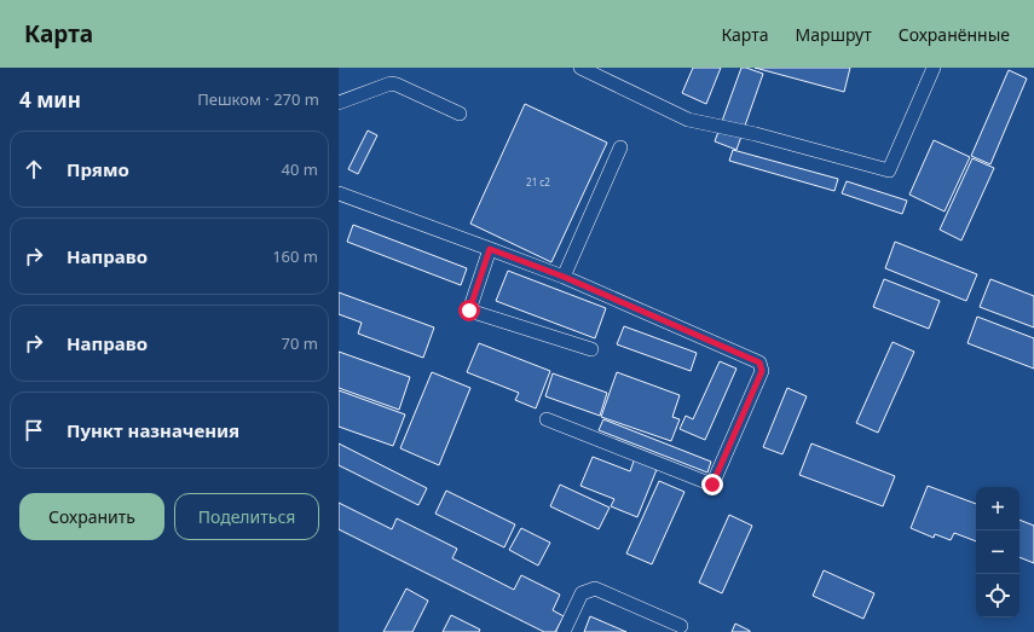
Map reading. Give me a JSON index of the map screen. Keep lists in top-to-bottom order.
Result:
{
  "house_numbers": ["21 с2"],
  "page": {
    "header": "Карта",
    "nav": ["Карта", "Маршрут", "Сохранённые"],
    "heading": ["4 мин", "Пешком · 270 m"],
    "list": [
      ["Прямо", "40 m"],
      ["Направо", "160 m"],
      ["Направо", "70 m"],
      "Пункт назначения"
    ],
    "buttons": ["Сохранить", "Поделиться"],
    "map_buttons": ["+", "−"]
  }
}
